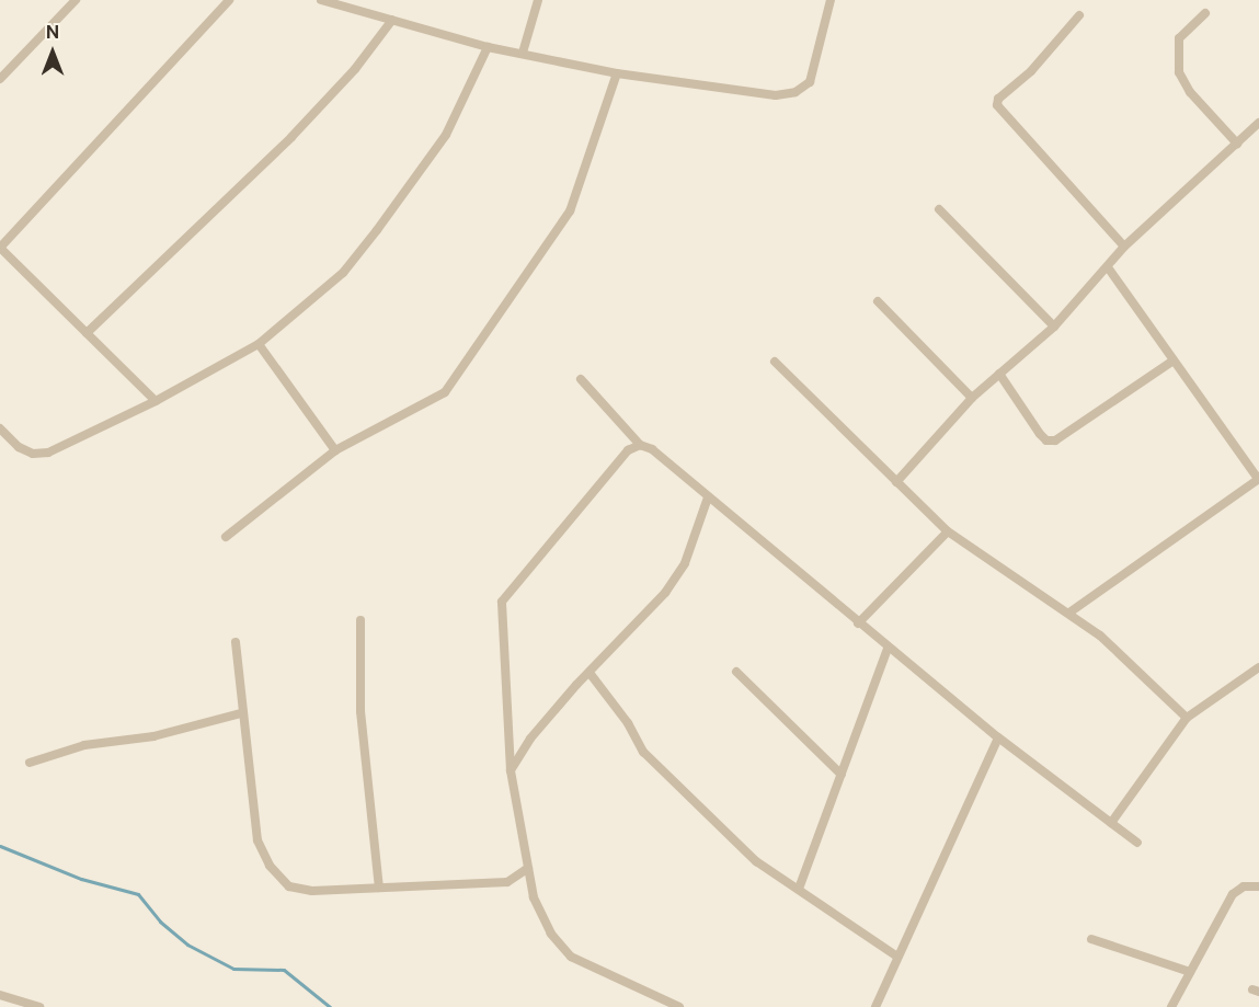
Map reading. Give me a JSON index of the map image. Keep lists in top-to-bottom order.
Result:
{
  "north": "top"
}
